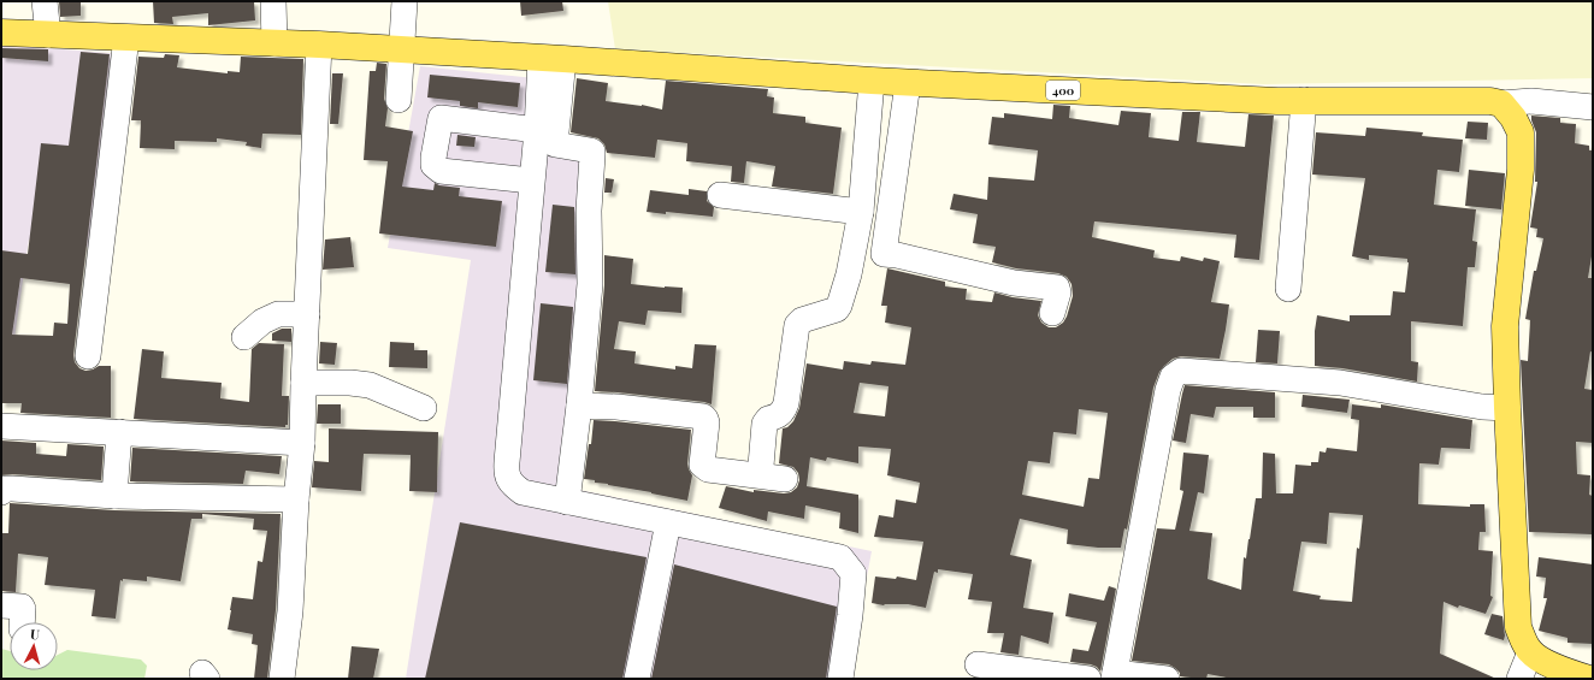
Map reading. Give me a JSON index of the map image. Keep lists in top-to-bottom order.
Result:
{
  "streets": {
    "main road": ["400"]
  },
  "north": "top"
}
